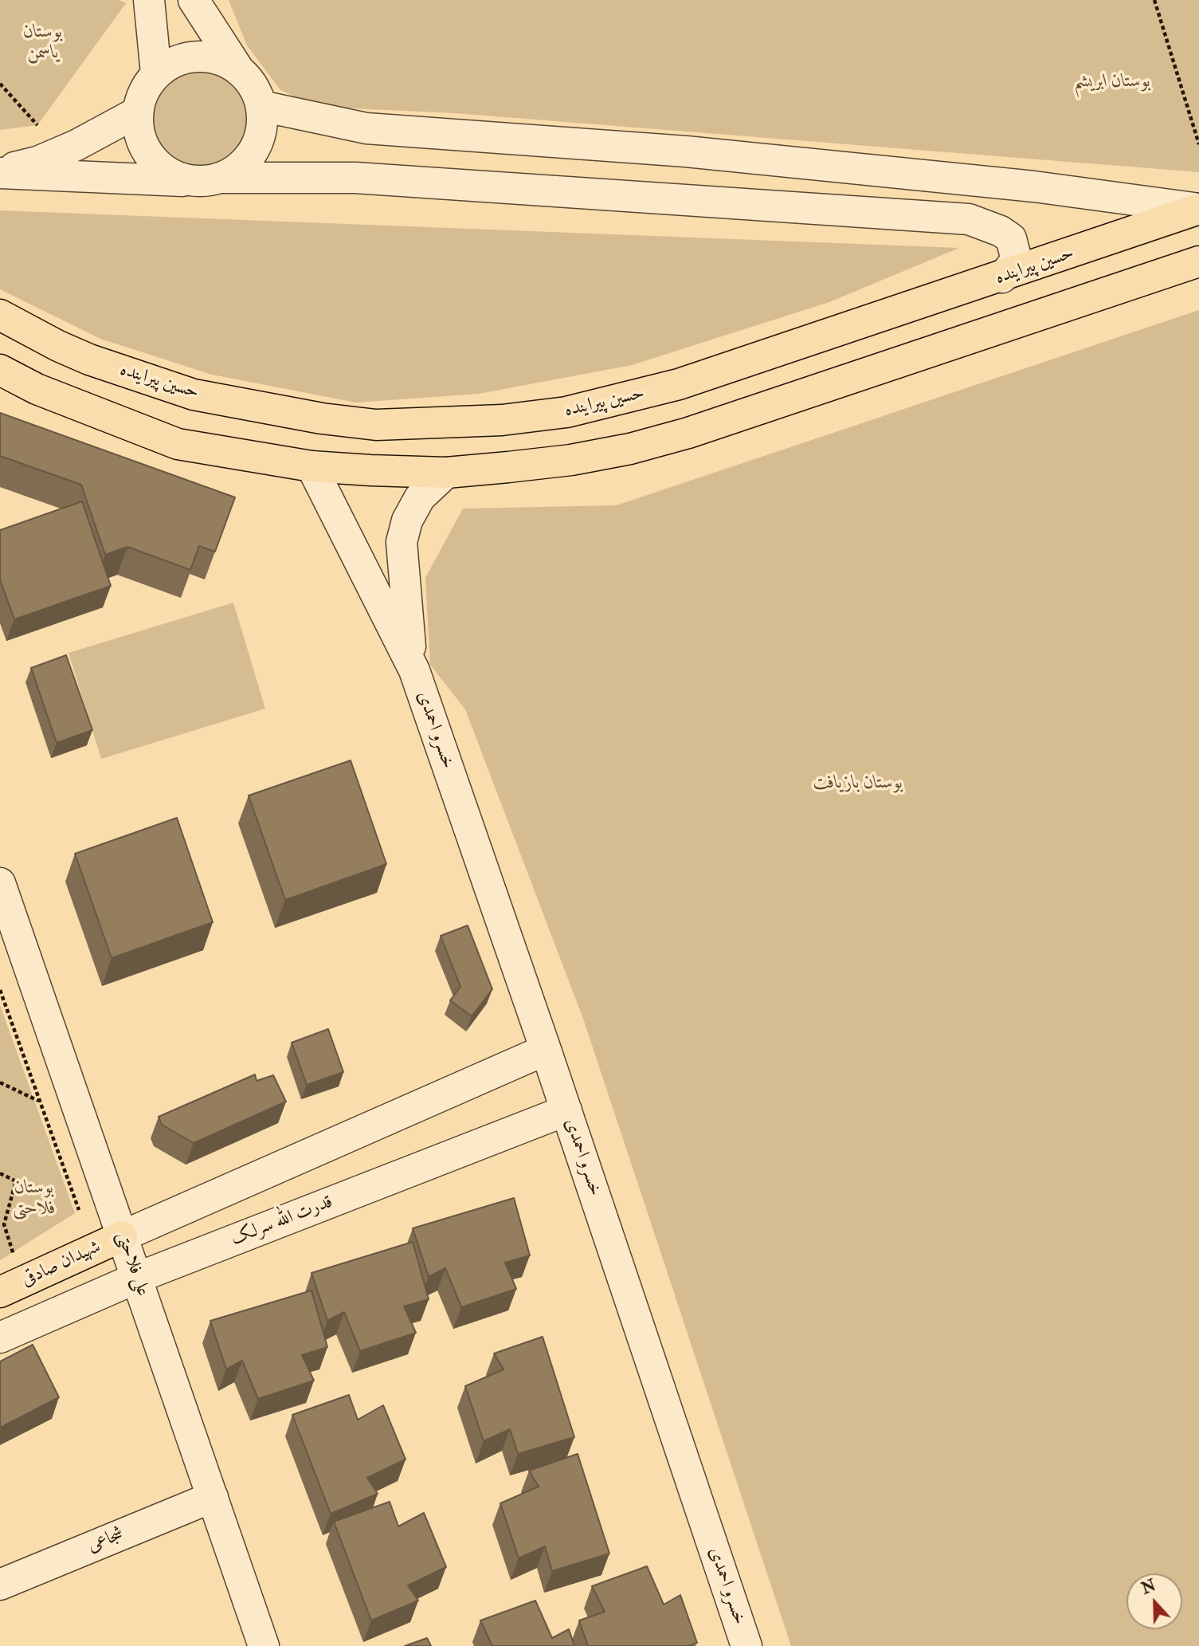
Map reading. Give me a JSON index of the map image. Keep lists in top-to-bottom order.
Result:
{
  "streets": {
    "main road": ["حسین پیراینده", "شهیدان صادقی"],
    "street": [
      "خسرو احمدی",
      "قدرت الله سرلک",
      "علی فلاحتی",
      "شجاعی"
    ]
  },
  "crossings": [
    ["خسرو احمدی", "قدرت الله سرلک"],
    ["قدرت الله سرلک", "علی فلاحتی"],
    ["شهیدان صادقی", "علی فلاحتی"],
    ["علی فلاحتی", "شجاعی"]
  ],
  "parks": [
    "بوستان یاسمن",
    "بوستان ابریشم",
    "بوستان بازیافت",
    "بوستان فلاحتی"
  ],
  "north": "top"
}
